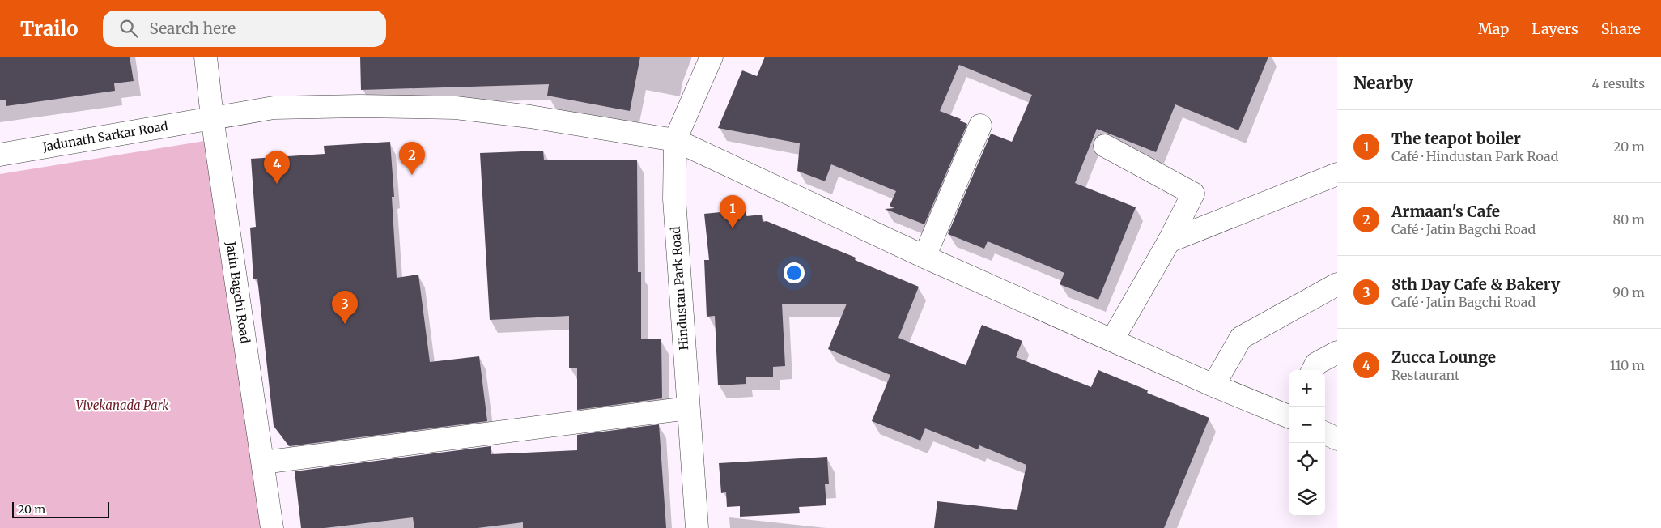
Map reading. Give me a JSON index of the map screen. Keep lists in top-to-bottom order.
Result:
{
  "streets": {
    "street": ["Jadunath Sarkar Road", "Hindustan Park Road", "Jatin Bagchi Road"]
  },
  "crossings": [
    ["Jadunath Sarkar Road", "Hindustan Park Road"],
    ["Jadunath Sarkar Road", "Jatin Bagchi Road"]
  ],
  "parks": ["Vivekanada Park"],
  "scale_bar": "20 m",
  "page": {
    "header": "Trailo",
    "search": "Search here",
    "nav": ["Map", "Layers", "Share"],
    "heading": ["Nearby", "4 results"],
    "list": [
      {
        "mark": "1",
        "name": "The teapot boiler",
        "note": "Café · Hindustan Park Road",
        "value": "20 m"
      },
      {
        "mark": "2",
        "name": "Armaan's Cafe",
        "note": "Café · Jatin Bagchi Road",
        "value": "80 m"
      },
      {
        "mark": "3",
        "name": "8th Day Cafe & Bakery",
        "note": "Café · Jatin Bagchi Road",
        "value": "90 m"
      },
      {
        "mark": "4",
        "name": "Zucca Lounge",
        "note": "Restaurant",
        "value": "110 m"
      }
    ],
    "pins": [
      "2",
      "4",
      "1",
      "3"
    ],
    "map_buttons": ["+", "−"],
    "scale": "20 m"
  }
}
